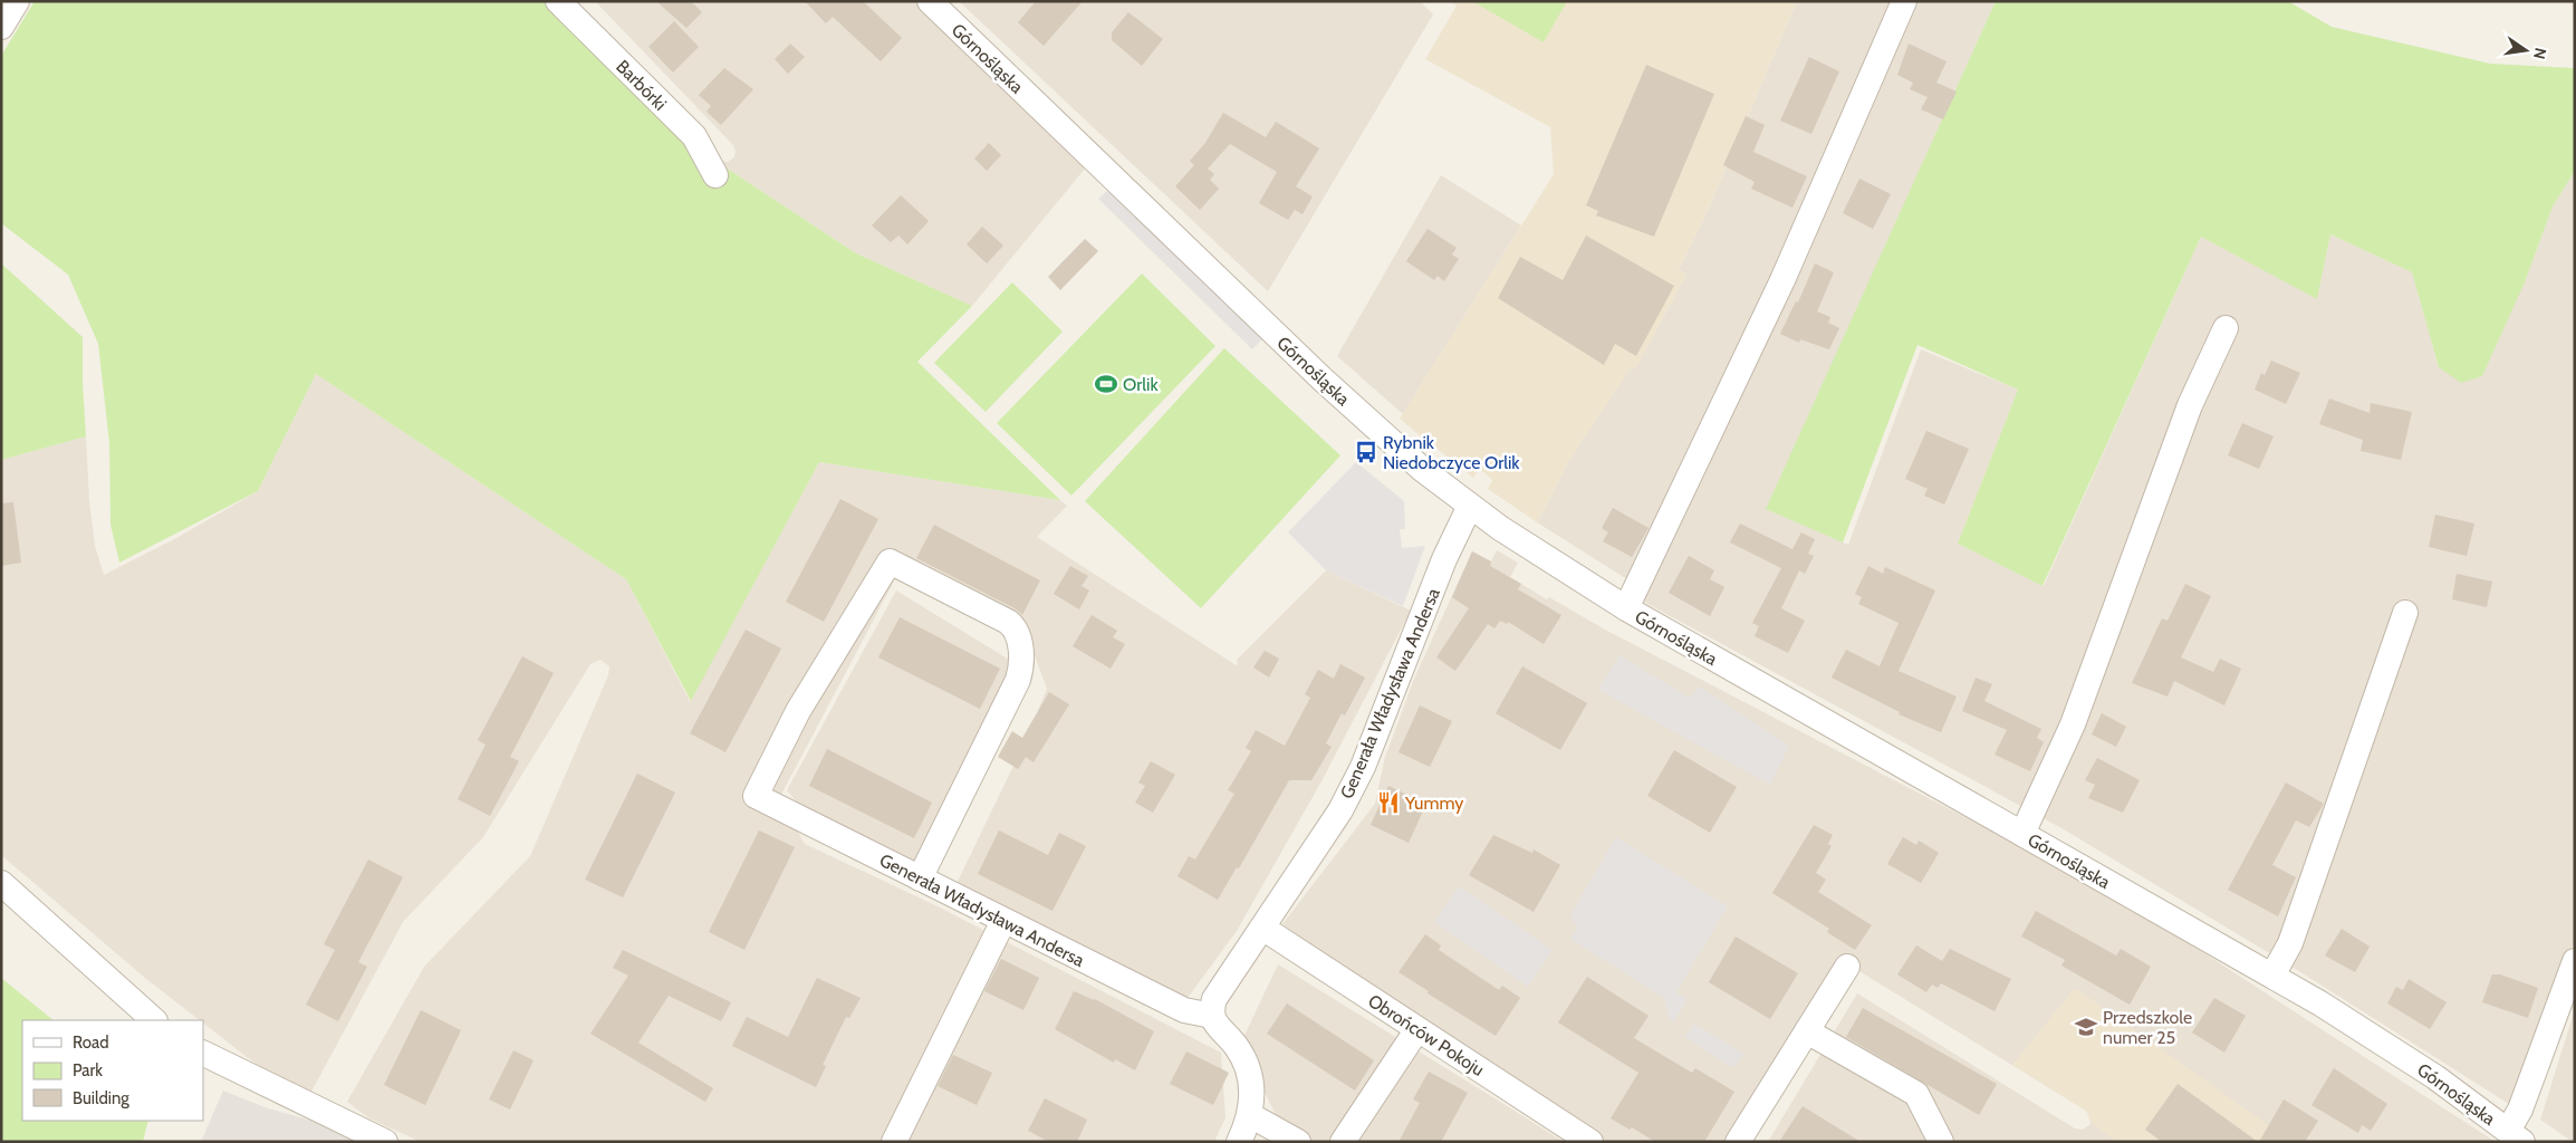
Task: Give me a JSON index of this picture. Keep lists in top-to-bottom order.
{
  "streets": {
    "street": [
      "Górnośląska",
      "Barbórki",
      "Generała Władysława Andersa",
      "Obrońców Pokoju"
    ]
  },
  "crossings": [
    ["Górnośląska", "Generała Władysława Andersa"],
    ["Generała Władysława Andersa", "Obrońców Pokoju"]
  ],
  "places": {
    "sports": ["Orlik"],
    "bus stop": ["Rybnik Niedobczyce Orlik"],
    "restaurant": ["Yummy"],
    "school or university": ["Przedszkole numer 25"]
  },
  "legend": ["Road", "Park", "Building"],
  "north": "right"
}
